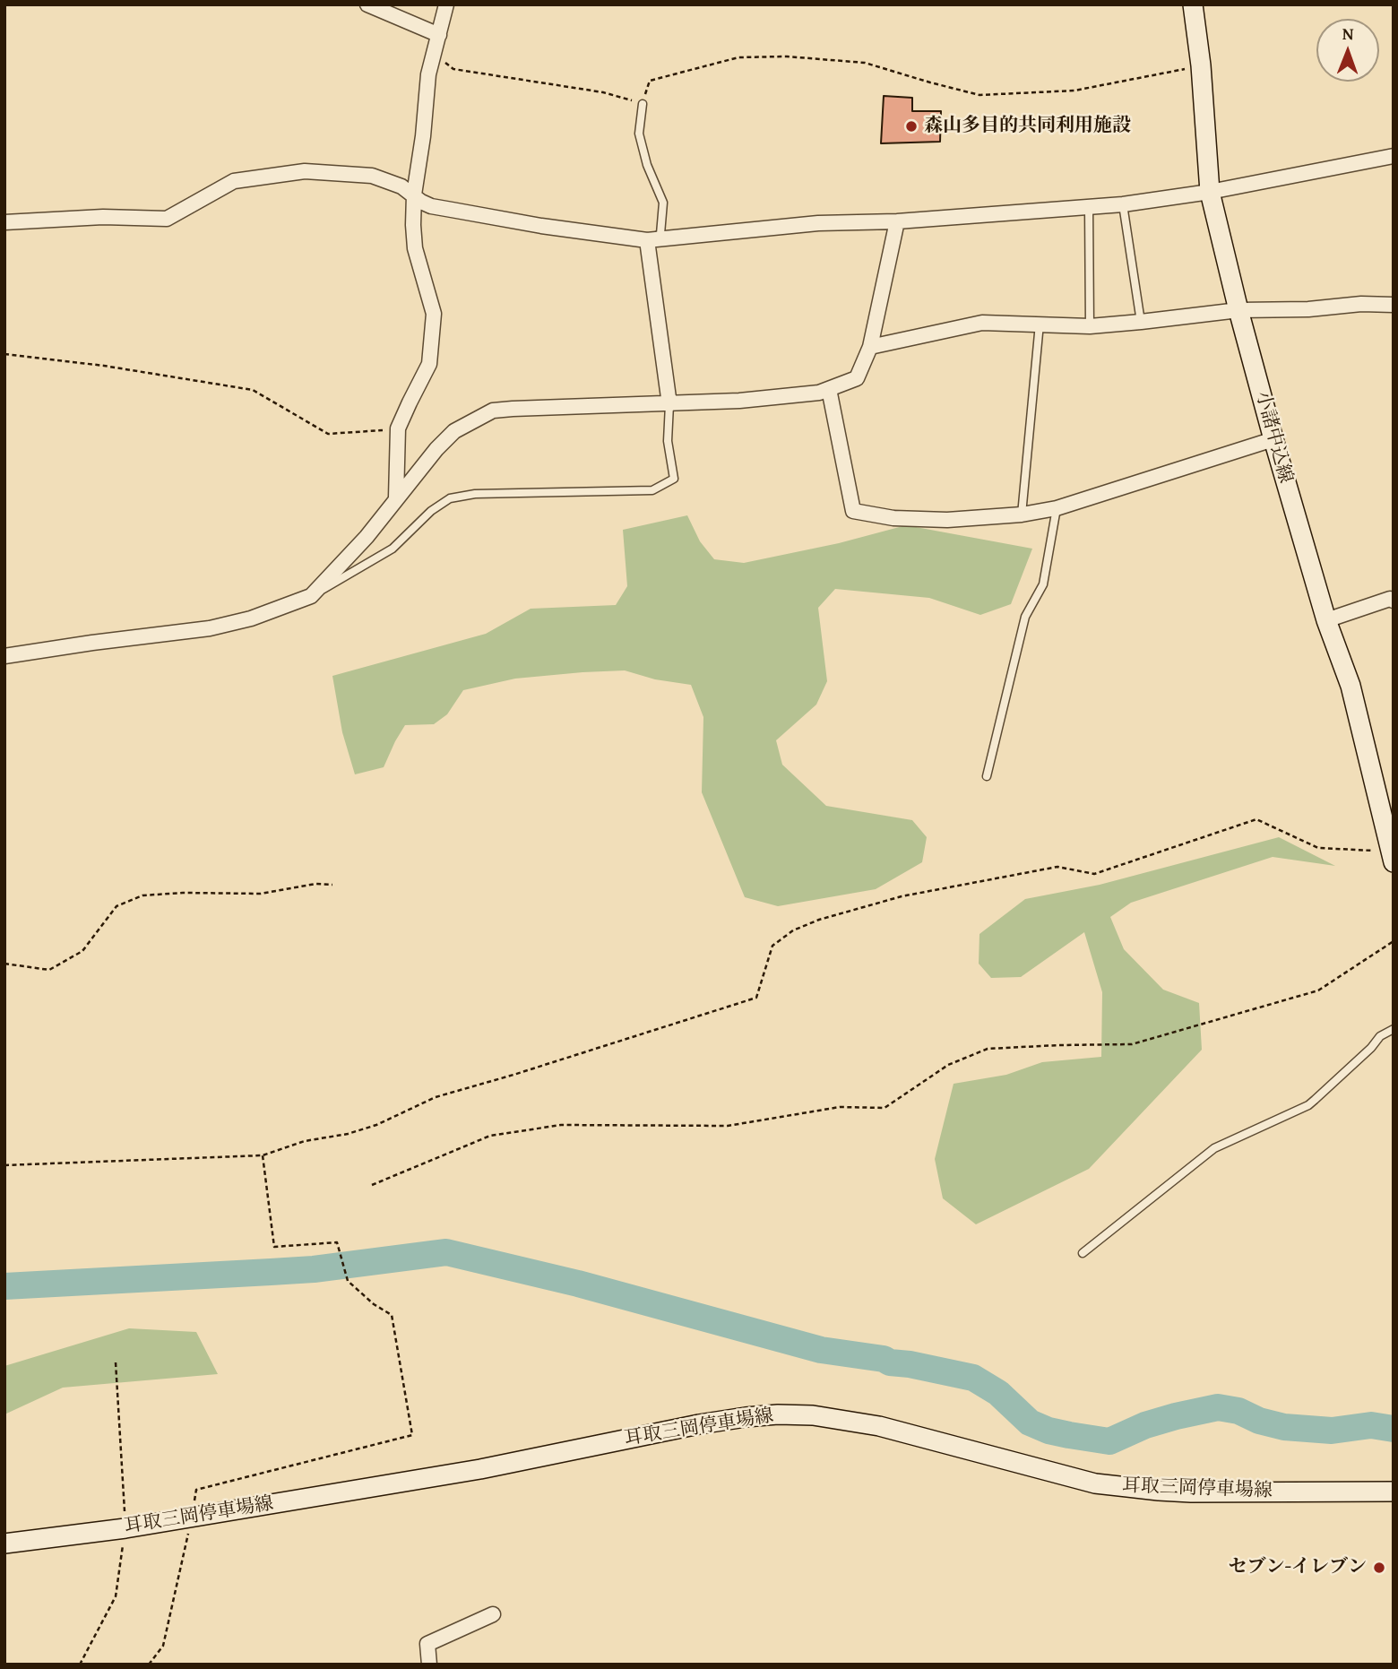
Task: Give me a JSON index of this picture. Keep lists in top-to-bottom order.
{
  "streets": {
    "main road": ["小諸中込線", "耳取三岡停車場線"]
  },
  "places": ["森山多目的共同利用施設", "セブン-イレブン"],
  "north": "top"
}
